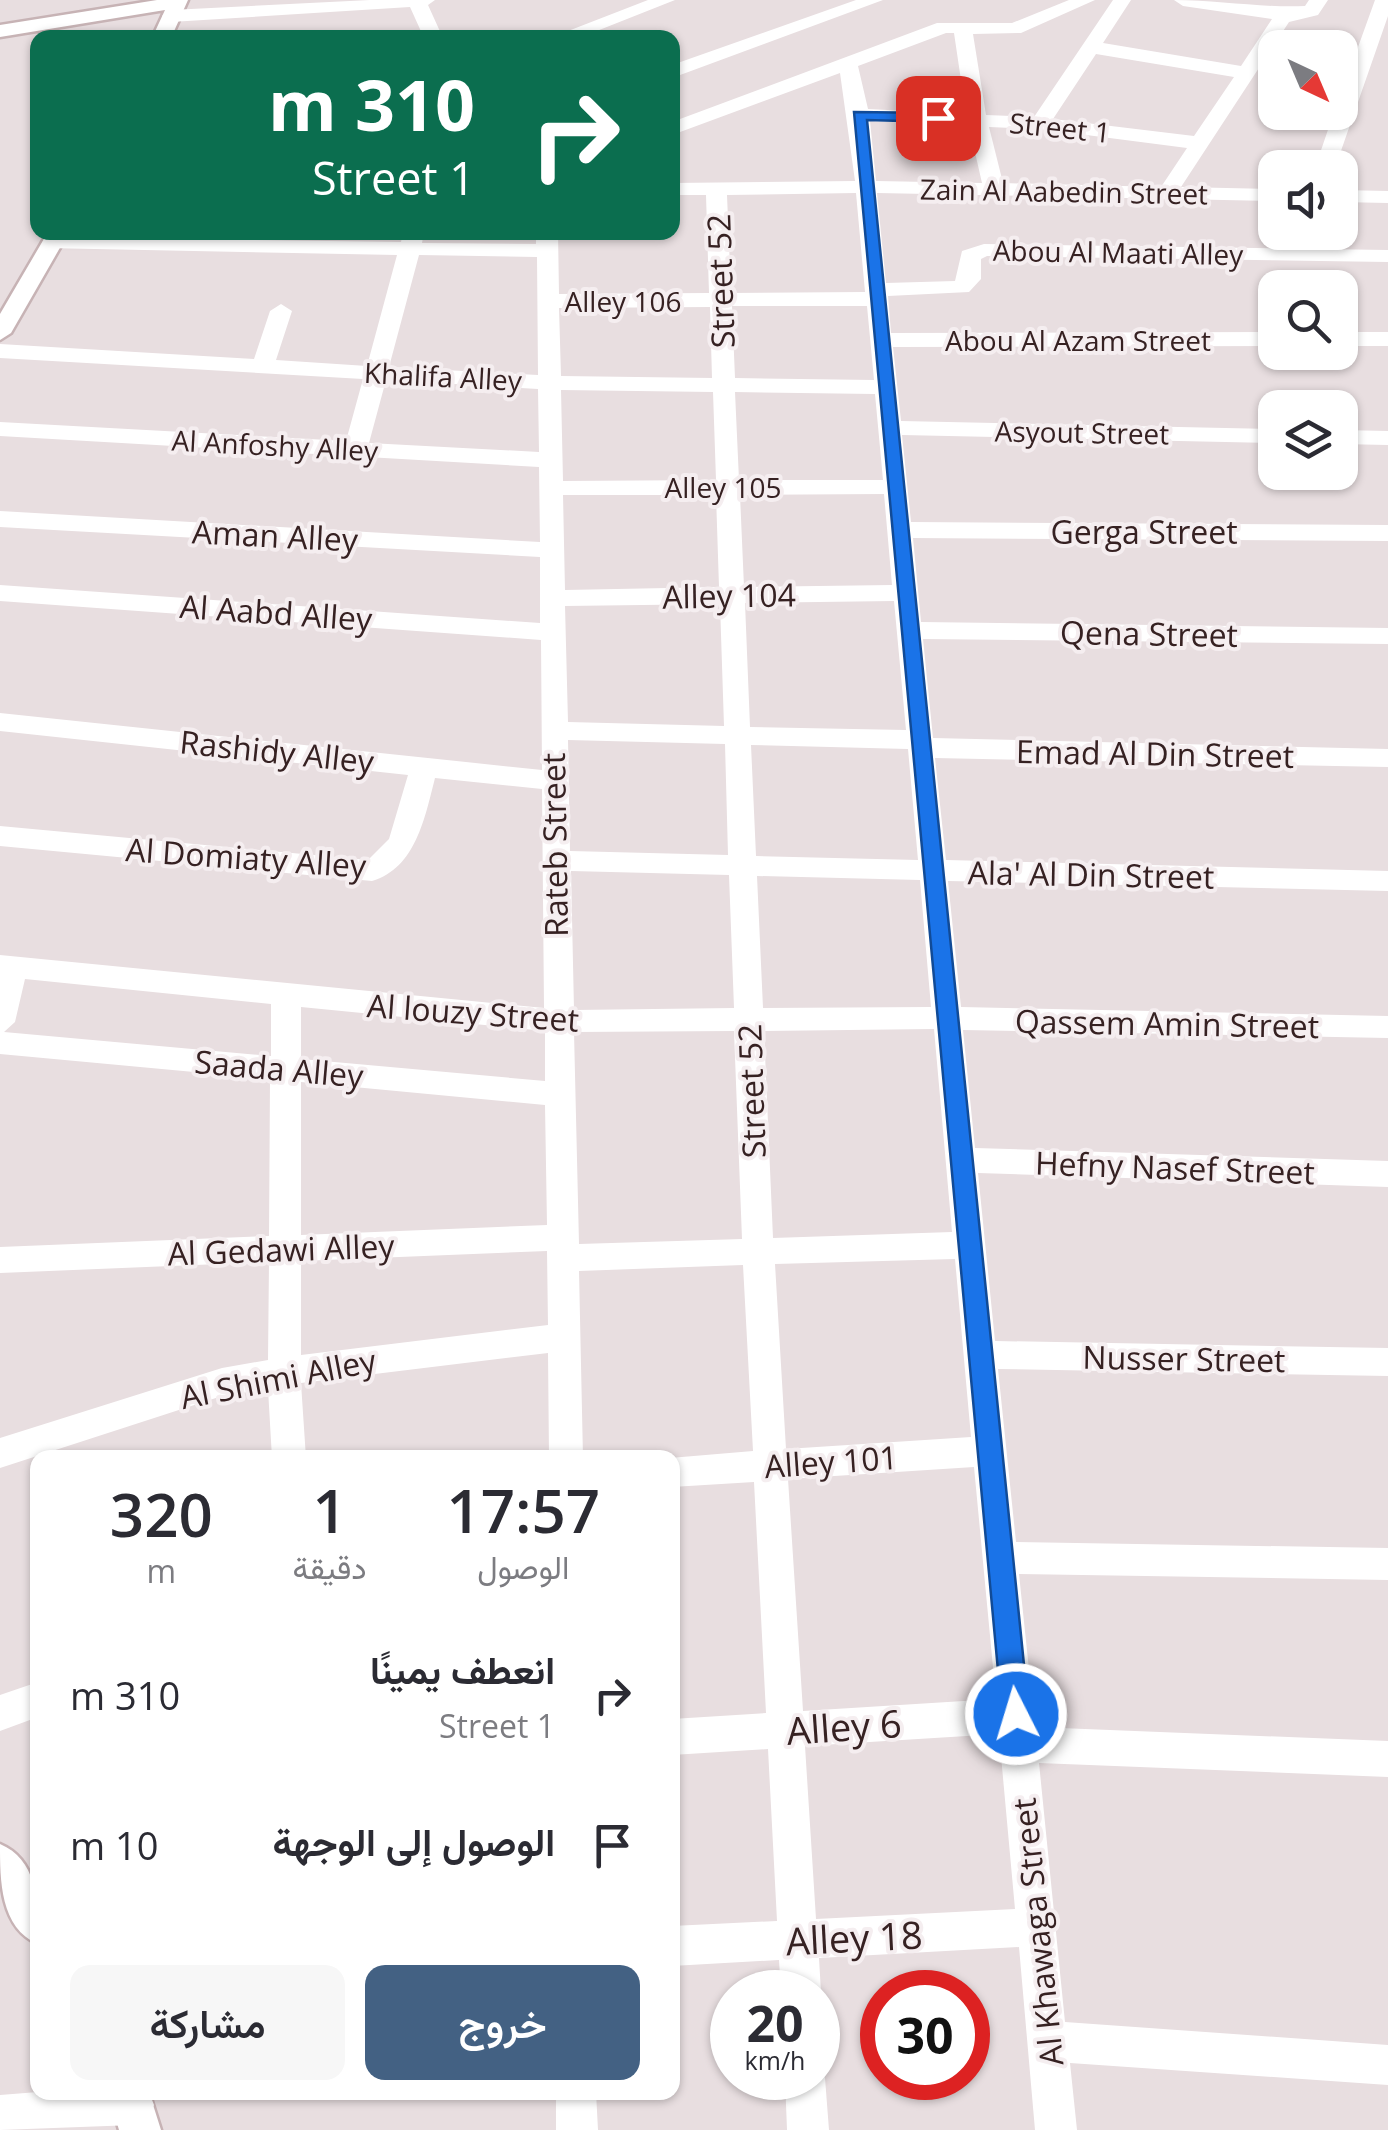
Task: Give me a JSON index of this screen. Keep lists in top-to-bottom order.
{
  "streets": {
    "street": [
      "Street 1",
      "Zain Al Aabedin Street",
      "Abou Al Maati Alley",
      "Street 52",
      "Alley 106",
      "Abou Al Azam Street",
      "Khalifa Alley",
      "Asyout Street",
      "Al Anfoshy Alley",
      "Alley 105",
      "Gerga Street",
      "Aman Alley",
      "Alley 104",
      "Al Aabd Alley",
      "Qena Street",
      "Rashidy Alley",
      "Emad Al Din Street",
      "Rateb Street",
      "Al Domiaty Alley",
      "Ala' Al Din Street",
      "Al louzy Street",
      "Qassem Amin Street",
      "Saada Alley",
      "Hefny Nasef Street",
      "Al Gedawi Alley",
      "Nusser Street",
      "Al Shimi Alley",
      "Alley 101",
      "Alley 6",
      "Al Khawaga Street",
      "Alley 18"
    ]
  },
  "crossings": [
    ["Street 1", "Al Khawaga Street"],
    ["Zain Al Aabedin Street", "Street 52"],
    ["Zain Al Aabedin Street", "Al Khawaga Street"],
    ["Abou Al Maati Alley", "Alley 106"],
    ["Abou Al Maati Alley", "Al Khawaga Street"],
    ["Street 52", "Alley 106"],
    ["Street 52", "Khalifa Alley"],
    ["Street 52", "Alley 105"],
    ["Street 52", "Alley 104"],
    ["Street 52", "Emad Al Din Street"],
    ["Street 52", "Ala' Al Din Street"],
    ["Street 52", "Al louzy Street"],
    ["Street 52", "Al Gedawi Alley"],
    ["Street 52", "Alley 101"],
    ["Street 52", "Alley 6"],
    ["Street 52", "Alley 18"],
    ["Alley 106", "Rateb Street"],
    ["Alley 106", "Al Khawaga Street"],
    ["Abou Al Azam Street", "Al Khawaga Street"],
    ["Khalifa Alley", "Rateb Street"],
    ["Khalifa Alley", "Al Khawaga Street"],
    ["Asyout Street", "Al Khawaga Street"],
    ["Al Anfoshy Alley", "Alley 105"],
    ["Al Anfoshy Alley", "Rateb Street"],
    ["Alley 105", "Rateb Street"],
    ["Alley 105", "Al Khawaga Street"],
    ["Gerga Street", "Al Khawaga Street"],
    ["Aman Alley", "Rateb Street"],
    ["Alley 104", "Rateb Street"],
    ["Alley 104", "Al Khawaga Street"],
    ["Al Aabd Alley", "Rateb Street"],
    ["Qena Street", "Al Khawaga Street"],
    ["Rashidy Alley", "Rateb Street"],
    ["Rashidy Alley", "Al Domiaty Alley"],
    ["Emad Al Din Street", "Rateb Street"],
    ["Emad Al Din Street", "Al Khawaga Street"],
    ["Rateb Street", "Ala' Al Din Street"],
    ["Rateb Street", "Al louzy Street"],
    ["Rateb Street", "Saada Alley"],
    ["Rateb Street", "Al Gedawi Alley"],
    ["Rateb Street", "Al Shimi Alley"],
    ["Ala' Al Din Street", "Al Khawaga Street"],
    ["Al louzy Street", "Qassem Amin Street"],
    ["Al louzy Street", "Al Khawaga Street"],
    ["Qassem Amin Street", "Al Khawaga Street"],
    ["Hefny Nasef Street", "Al Khawaga Street"],
    ["Al Gedawi Alley", "Al Khawaga Street"],
    ["Nusser Street", "Al Khawaga Street"],
    ["Alley 101", "Al Khawaga Street"],
    ["Alley 6", "Al Khawaga Street"],
    ["Al Khawaga Street", "Alley 18"]
  ],
  "north": "bottom right",
  "page": {
    "turn": ["310 m", "Street 1"],
    "eta": [
      "17:57",
      "الوصول",
      "1",
      "دقيقة",
      "320",
      "m"
    ],
    "list": [
      {
        "name": "انعطف يمينًا",
        "note": "Street 1",
        "value": "310 m"
      },
      {
        "name": "الوصول إلى الوجهة",
        "value": "10 m"
      }
    ],
    "buttons": ["خروج", "مشاركة"],
    "speed": "20 km/h",
    "limit": "30"
  }
}
